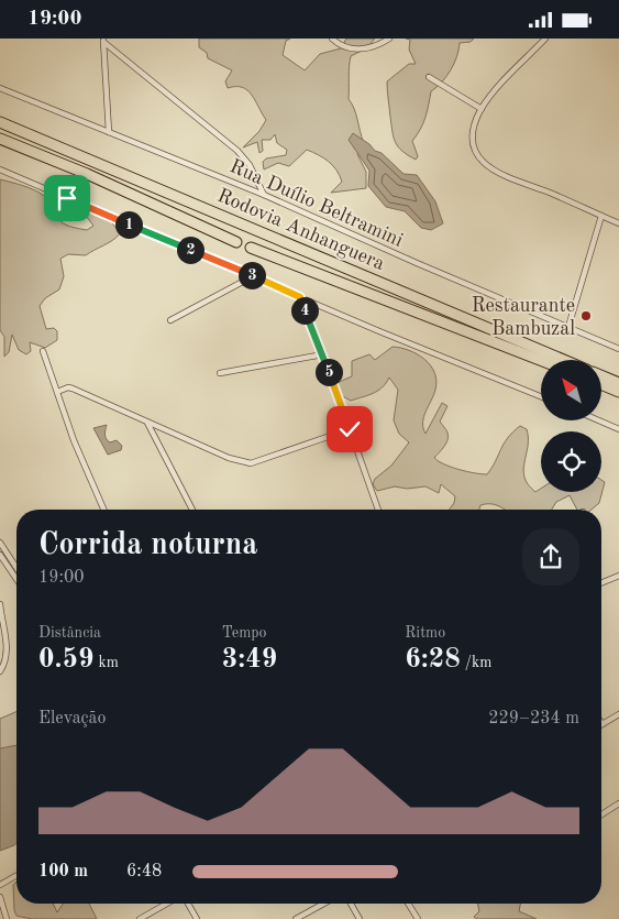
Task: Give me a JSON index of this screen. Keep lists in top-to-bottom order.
{
  "streets": {
    "highway": ["Rodovia Anhanguera"],
    "street": ["Rua Duílio Beltramini"]
  },
  "places": ["Restaurante Bambuzal"],
  "north": "top left",
  "page": {
    "status": "19:00",
    "pins": [
      "1",
      "2",
      "3",
      "4",
      "5"
    ],
    "heading": ["Corrida noturna", "19:00"],
    "stats": [
      ["Distância", "0.59 km"],
      ["Tempo", "3:49"],
      ["Ritmo", "6:28 /km"]
    ],
    "chart": ["Elevação", "229–234 m"],
    "list": [
      {
        "name": "100 m",
        "note": "6:48"
      }
    ]
  }
}
